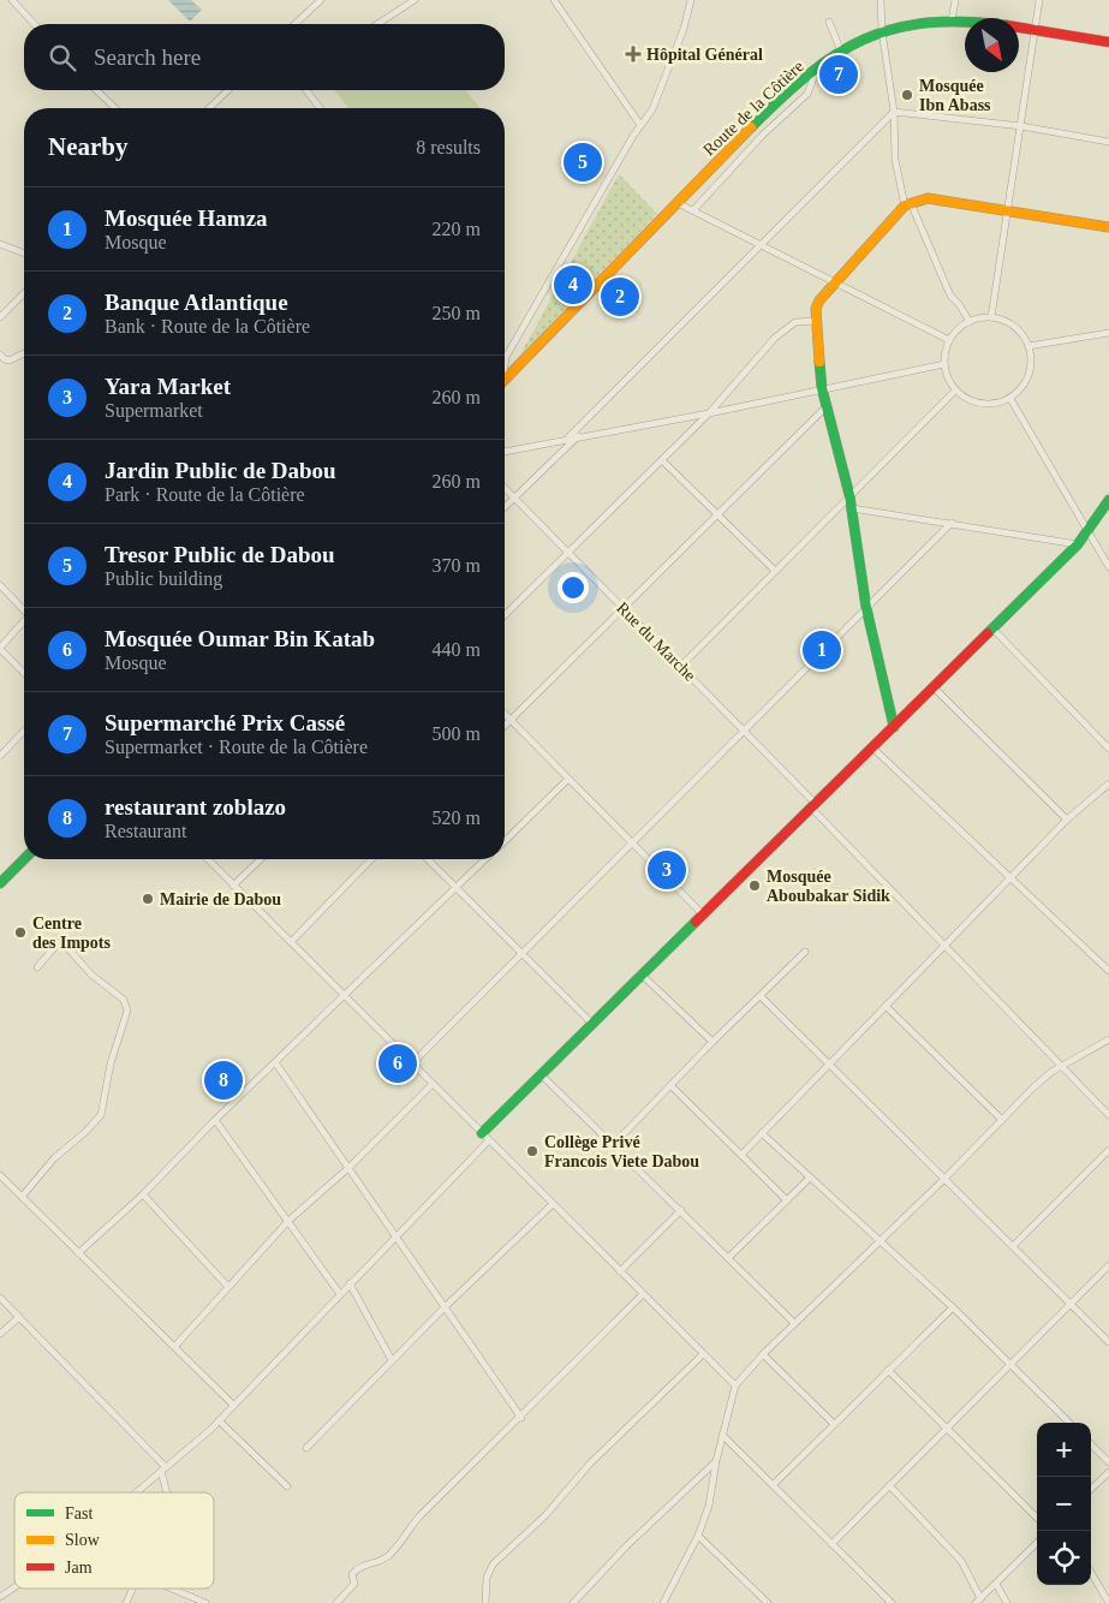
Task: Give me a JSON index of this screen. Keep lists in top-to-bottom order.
{
  "streets": {
    "street": ["Route de la Côtière", "Rue du Marche"]
  },
  "places": {
    "health": ["Hôpital Général"],
    "other": [
      "Mosquée Ibn Abass",
      "Mosquée Aboubakar Sidik",
      "Mairie de Dabou",
      "Centre des Impots",
      "Collège Privé Francois Viete Dabou"
    ]
  },
  "legend": ["Fast", "Slow", "Jam"],
  "north": "bottom right",
  "page": {
    "search": "Search here",
    "pins": [
      "7",
      "5",
      "4",
      "2",
      "1",
      "3",
      "6",
      "8"
    ],
    "heading": ["Nearby", "8 results"],
    "list": [
      {
        "mark": "1",
        "name": "Mosquée Hamza",
        "note": "Mosque",
        "value": "220 m"
      },
      {
        "mark": "2",
        "name": "Banque Atlantique",
        "note": "Bank · Route de la Côtière",
        "value": "250 m"
      },
      {
        "mark": "3",
        "name": "Yara Market",
        "note": "Supermarket",
        "value": "260 m"
      },
      {
        "mark": "4",
        "name": "Jardin Public de Dabou",
        "note": "Park · Route de la Côtière",
        "value": "260 m"
      },
      {
        "mark": "5",
        "name": "Tresor Public de Dabou",
        "note": "Public building",
        "value": "370 m"
      },
      {
        "mark": "6",
        "name": "Mosquée Oumar Bin Katab",
        "note": "Mosque",
        "value": "440 m"
      },
      {
        "mark": "7",
        "name": "Supermarché Prix Cassé",
        "note": "Supermarket · Route de la Côtière",
        "value": "500 m"
      },
      {
        "mark": "8",
        "name": "restaurant zoblazo",
        "note": "Restaurant",
        "value": "520 m"
      }
    ],
    "map_buttons": ["+", "−"]
  }
}
